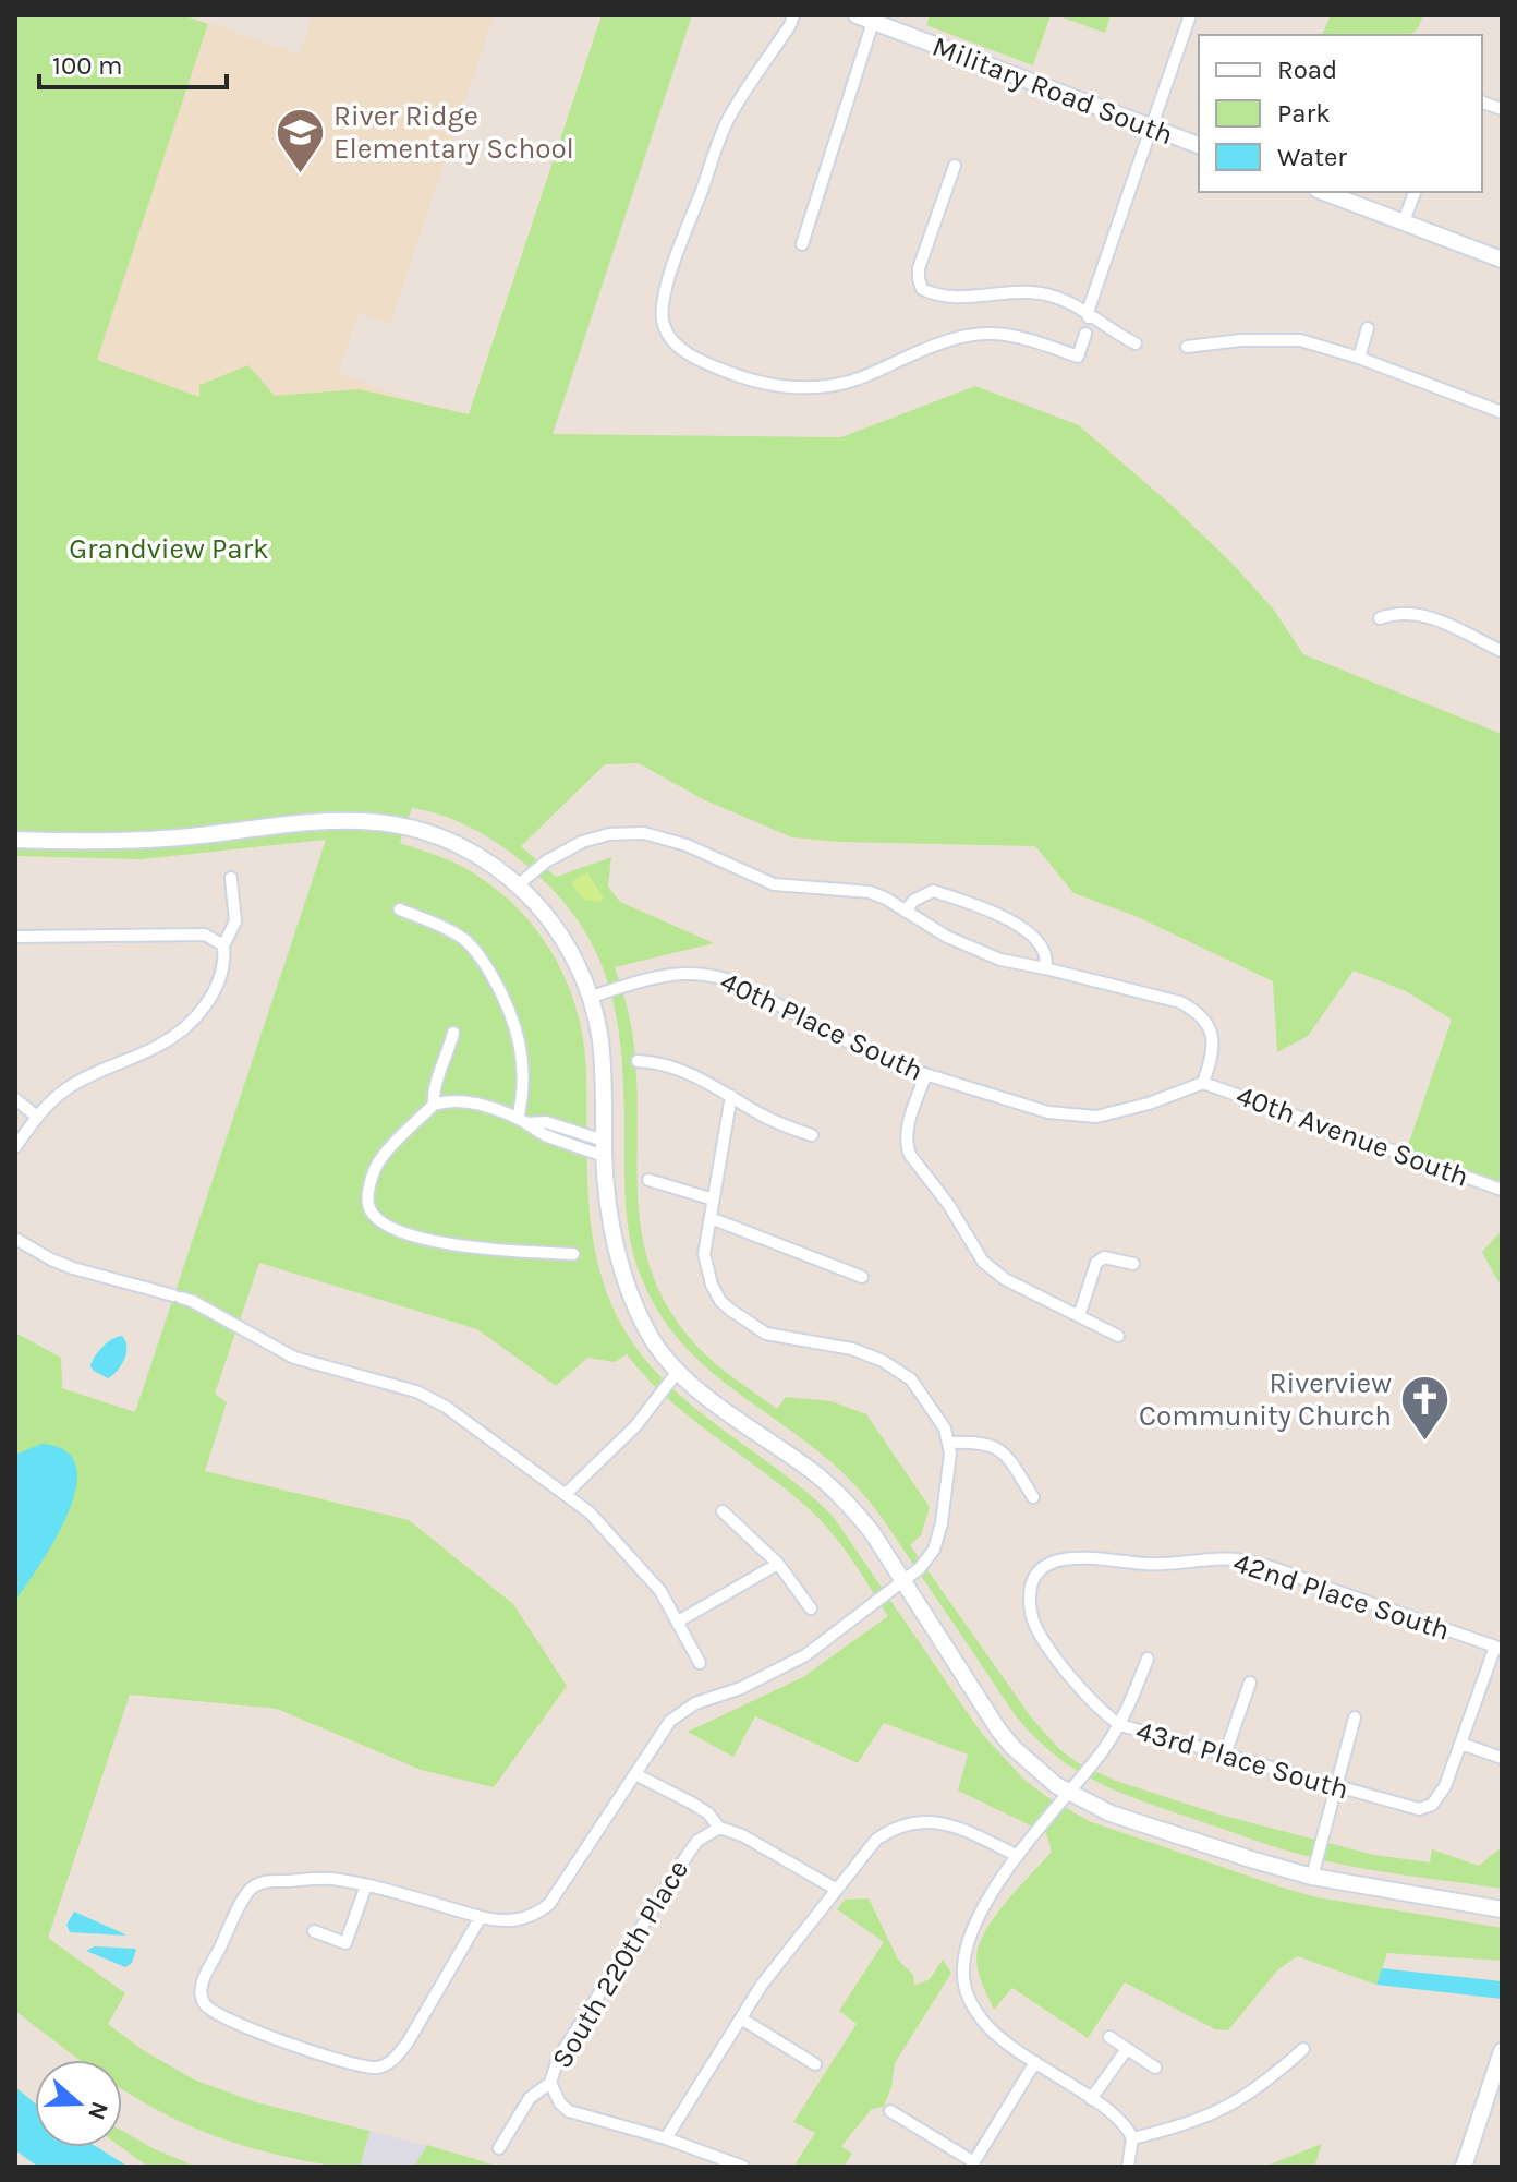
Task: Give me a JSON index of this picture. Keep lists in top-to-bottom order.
{
  "streets": {
    "street": [
      "Military Road South",
      "40th Place South",
      "40th Avenue South",
      "42nd Place South",
      "43rd Place South",
      "South 220th Place"
    ]
  },
  "crossings": [
    ["40th Place South", "40th Avenue South"],
    ["42nd Place South", "43rd Place South"]
  ],
  "parks": ["Grandview Park"],
  "places": {
    "school or university": ["River Ridge Elementary School"],
    "church": ["Riverview Community Church"]
  },
  "legend": ["Road", "Park", "Water"],
  "scale_bar": "100 m",
  "north": "right"
}
